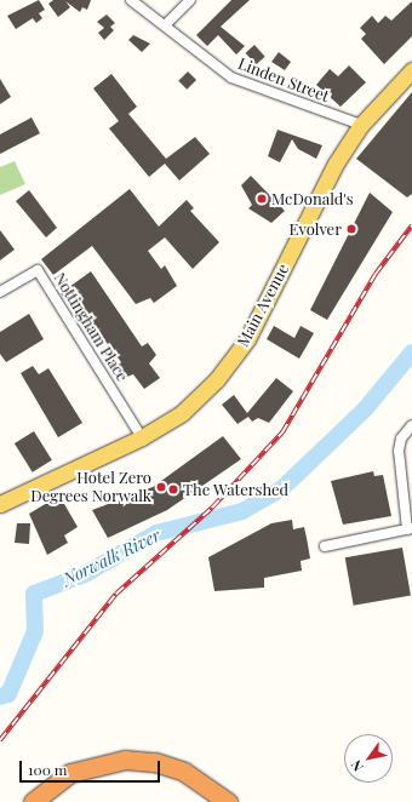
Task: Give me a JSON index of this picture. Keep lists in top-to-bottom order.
{
  "streets": {
    "main road": ["Main Avenue"],
    "street": ["Linden Street", "Nottingham Place"]
  },
  "crossings": [
    ["Linden Street", "Main Avenue"],
    ["Main Avenue", "Nottingham Place"]
  ],
  "water": ["Norwalk River"],
  "places": [
    "McDonald's",
    "Evolver",
    "Hotel Zero Degrees Norwalk",
    "The Watershed"
  ],
  "scale_bar": "100 m",
  "north": "bottom left"
}
